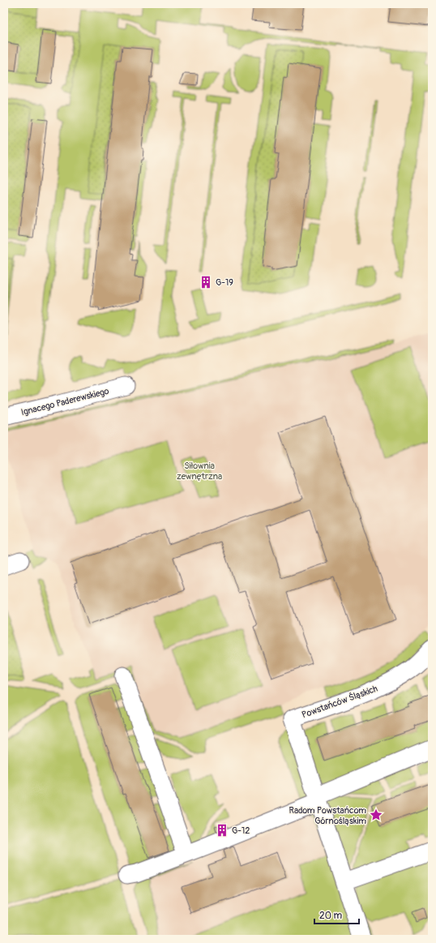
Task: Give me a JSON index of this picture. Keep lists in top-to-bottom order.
{
  "streets": {
    "street": ["Ignacego Paderewskiego", "Powstańców Śląskich"]
  },
  "parks": ["Siłownia zewnętrzna"],
  "places": {
    "building": ["G-19", "G-12"],
    "place": ["Radom Powstańcom Górnośląskim"]
  },
  "scale_bar": "20 m"
}
